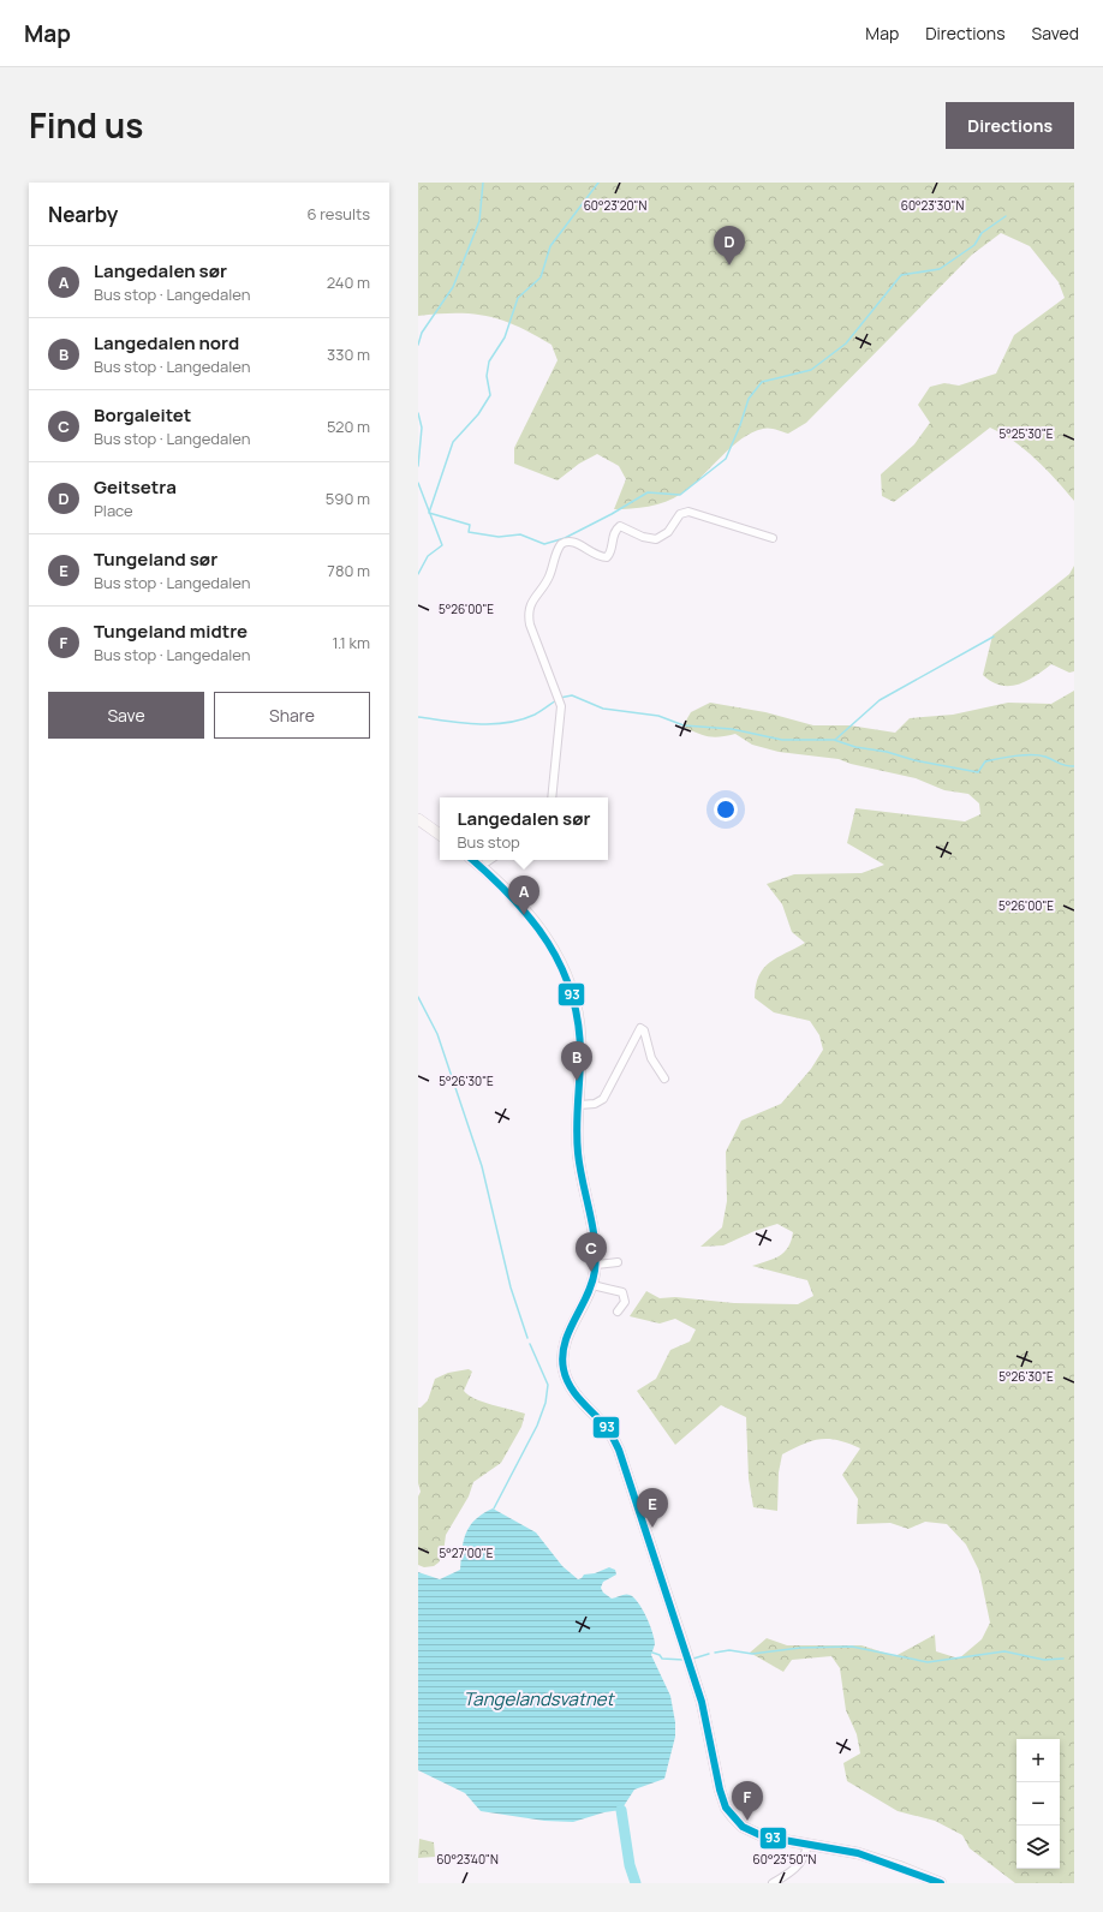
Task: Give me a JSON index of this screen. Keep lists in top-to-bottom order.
{
  "water": ["Tangelandsvatnet"],
  "lines": ["transit line 93"],
  "page": {
    "header": "Map",
    "nav": ["Map", "Directions", "Saved"],
    "title": "Find us",
    "buttons": [
      "Directions",
      ["Save", "Share"]
    ],
    "heading": ["Nearby", "6 results"],
    "pins": [
      "D",
      "A",
      "B",
      "C",
      "E",
      "F"
    ],
    "list": [
      {
        "mark": "A",
        "name": "Langedalen sør",
        "note": "Bus stop · Langedalen",
        "value": "240 m"
      },
      {
        "mark": "B",
        "name": "Langedalen nord",
        "note": "Bus stop · Langedalen",
        "value": "330 m"
      },
      {
        "mark": "C",
        "name": "Borgaleitet",
        "note": "Bus stop · Langedalen",
        "value": "520 m"
      },
      {
        "mark": "D",
        "name": "Geitsetra",
        "note": "Place",
        "value": "590 m"
      },
      {
        "mark": "E",
        "name": "Tungeland sør",
        "note": "Bus stop · Langedalen",
        "value": "780 m"
      },
      {
        "mark": "F",
        "name": "Tungeland midtre",
        "note": "Bus stop · Langedalen",
        "value": "1.1 km"
      }
    ],
    "popup": ["Langedalen sør", "Bus stop"],
    "map_buttons": ["+", "−"]
  },
  "coordinates": [
    "60°23'20\"N",
    "60°23'30\"N",
    "5°25'30\"E",
    "5°26'00\"E",
    "5°26'30\"E",
    "5°27'00\"E",
    "60°23'40\"N",
    "60°23'50\"N"
  ]
}
